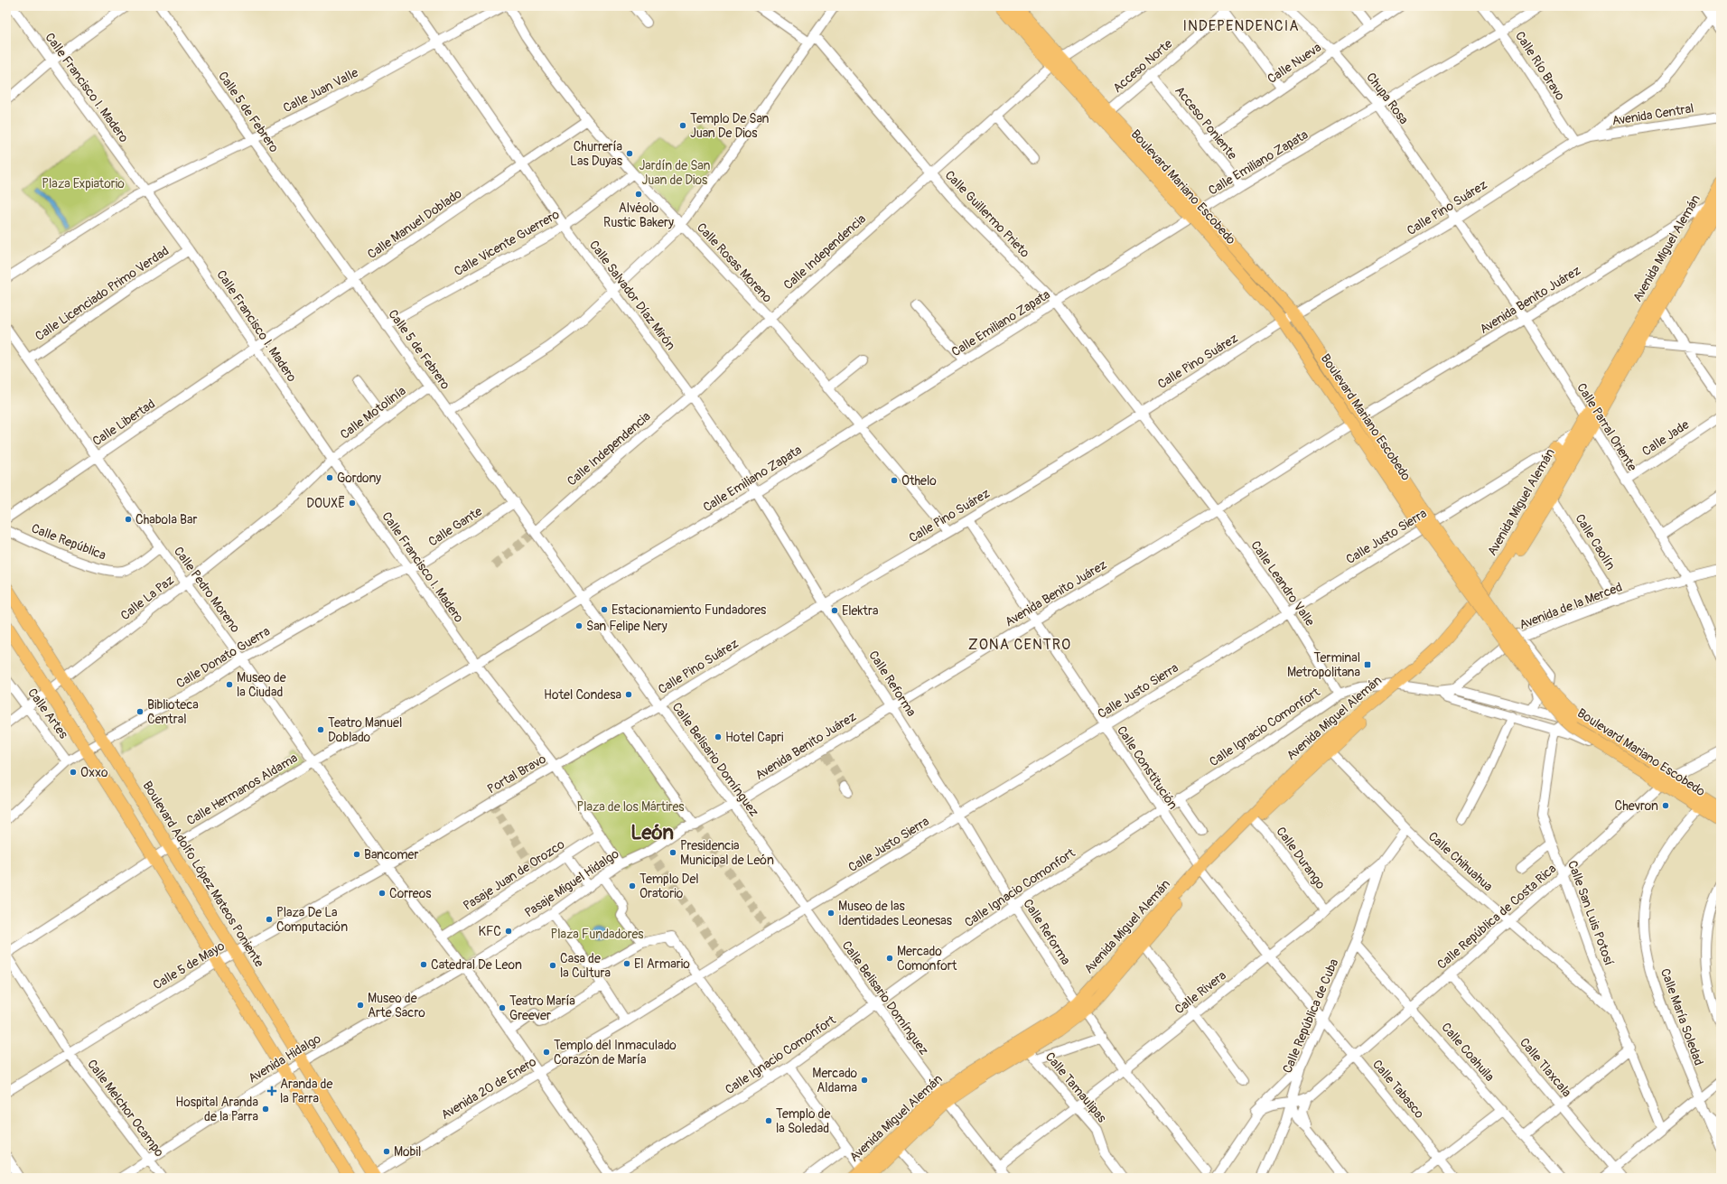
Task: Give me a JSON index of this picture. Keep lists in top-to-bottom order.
{
  "streets": {
    "main road": ["Boulevard Mariano Escobedo", "Avenida Miguel Alemán", "Boulevard Adolfo López Mateos Poniente"],
    "street": [
      "Calle Nueva",
      "Acceso Norte",
      "Calle Río Bravo",
      "Calle Francisco I. Madero",
      "Calle Juan Valle",
      "Chupa Rosa",
      "Calle 5 de Febrero",
      "Avenida Central",
      "Acceso Poniente",
      "Calle Emiliano Zapata",
      "Calle Pino Suárez",
      "Calle Guillermo Prieto",
      "Calle Manuel Doblado",
      "Calle Vicente Guerrero",
      "Calle Independencia",
      "Calle Rosas Moreno",
      "Calle Licenciado Primo Verdad",
      "Calle Salvador Díaz Mirón",
      "Avenida Benito Juárez",
      "Calle Motolinía",
      "Calle Libertad",
      "Calle Parral Oriente",
      "Calle Jade",
      "Calle Gante",
      "Calle Justo Sierra",
      "Calle República",
      "Calle Caolín",
      "Calle Leandro Valle",
      "Calle Pedro Moreno",
      "Calle La Paz",
      "Avenida de la Merced",
      "Calle Donato Guerra",
      "Calle Reforma",
      "Calle Artes",
      "Calle Ignacio Comonfort",
      "Calle Belisario Domínguez",
      "Calle Constitución",
      "Portal Bravo",
      "Calle Hermanos Aldama",
      "Calle Durango",
      "Calle Chihuahua",
      "Pasaje Juan de Orozco",
      "Pasaje Miguel Hidalgo",
      "Calle San Luis Potosí",
      "Calle República de Costa Rica",
      "Calle 5 de Mayo",
      "Calle Rivera",
      "Calle República de Cuba",
      "Calle María Soledad",
      "Calle Coahuila",
      "Avenida Hidalgo",
      "Calle Tlaxcala",
      "Calle Tamaulipas",
      "Avenida 20 de Enero",
      "Calle Tabasco",
      "Calle Melchor Ocampo"
    ]
  },
  "crossings": [
    ["Calle Nueva", "Chupa Rosa"],
    ["Calle Nueva", "Acceso Poniente"],
    ["Acceso Norte", "Acceso Poniente"],
    ["Acceso Norte", "Boulevard Mariano Escobedo"],
    ["Calle Río Bravo", "Calle Emiliano Zapata"],
    ["Calle Río Bravo", "Calle Pino Suárez"],
    ["Calle Francisco I. Madero", "Calle Juan Valle"],
    ["Calle Francisco I. Madero", "Calle Emiliano Zapata"],
    ["Calle Francisco I. Madero", "Calle Manuel Doblado"],
    ["Calle Francisco I. Madero", "Calle Licenciado Primo Verdad"],
    ["Calle Francisco I. Madero", "Calle Motolinía"],
    ["Calle Francisco I. Madero", "Calle Libertad"],
    ["Calle Francisco I. Madero", "Calle Gante"],
    ["Calle Francisco I. Madero", "Calle La Paz"],
    ["Calle Francisco I. Madero", "Calle Donato Guerra"],
    ["Calle Francisco I. Madero", "Portal Bravo"],
    ["Calle Francisco I. Madero", "Calle Hermanos Aldama"],
    ["Calle Francisco I. Madero", "Pasaje Juan de Orozco"],
    ["Calle Francisco I. Madero", "Pasaje Miguel Hidalgo"],
    ["Calle Juan Valle", "Calle 5 de Febrero"],
    ["Calle Juan Valle", "Calle Salvador Díaz Mirón"],
    ["Chupa Rosa", "Calle Emiliano Zapata"],
    ["Chupa Rosa", "Calle Pino Suárez"],
    ["Chupa Rosa", "Calle Parral Oriente"],
    ["Calle 5 de Febrero", "Calle Emiliano Zapata"],
    ["Calle 5 de Febrero", "Calle Pino Suárez"],
    ["Calle 5 de Febrero", "Calle Manuel Doblado"],
    ["Calle 5 de Febrero", "Calle Vicente Guerrero"],
    ["Calle 5 de Febrero", "Calle Independencia"],
    ["Calle 5 de Febrero", "Calle Motolinía"],
    ["Calle 5 de Febrero", "Calle Gante"],
    ["Calle 5 de Febrero", "Calle Belisario Domínguez"],
    ["Calle 5 de Febrero", "Portal Bravo"],
    ["Avenida Central", "Calle Pino Suárez"],
    ["Acceso Poniente", "Calle Emiliano Zapata"],
    ["Calle Emiliano Zapata", "Boulevard Mariano Escobedo"],
    ["Calle Emiliano Zapata", "Calle Guillermo Prieto"],
    ["Calle Emiliano Zapata", "Calle Rosas Moreno"],
    ["Calle Emiliano Zapata", "Calle Salvador Díaz Mirón"],
    ["Calle Emiliano Zapata", "Calle Hermanos Aldama"],
    ["Boulevard Mariano Escobedo", "Calle Pino Suárez"],
    ["Boulevard Mariano Escobedo", "Calle Independencia"],
    ["Boulevard Mariano Escobedo", "Avenida Benito Juárez"],
    ["Boulevard Mariano Escobedo", "Calle República de Costa Rica"],
    ["Boulevard Mariano Escobedo", "Calle María Soledad"],
    ["Calle Pino Suárez", "Calle Guillermo Prieto"],
    ["Calle Pino Suárez", "Calle Rosas Moreno"],
    ["Calle Pino Suárez", "Calle Salvador Díaz Mirón"],
    ["Calle Pino Suárez", "Calle Parral Oriente"],
    ["Calle Pino Suárez", "Calle Leandro Valle"],
    ["Calle Pino Suárez", "Calle Reforma"],
    ["Calle Pino Suárez", "Calle Belisario Domínguez"],
    ["Calle Pino Suárez", "Calle Constitución"],
    ["Calle Pino Suárez", "Portal Bravo"],
    ["Calle Guillermo Prieto", "Calle Independencia"],
    ["Calle Guillermo Prieto", "Calle Leandro Valle"],
    ["Calle Manuel Doblado", "Calle Rosas Moreno"],
    ["Calle Manuel Doblado", "Calle Salvador Díaz Mirón"],
    ["Calle Manuel Doblado", "Calle Libertad"],
    ["Calle Vicente Guerrero", "Calle Rosas Moreno"],
    ["Calle Vicente Guerrero", "Calle Salvador Díaz Mirón"],
    ["Avenida Miguel Alemán", "Avenida Benito Juárez"],
    ["Avenida Miguel Alemán", "Calle Parral Oriente"],
    ["Avenida Miguel Alemán", "Calle Justo Sierra"],
    ["Avenida Miguel Alemán", "Calle Caolín"],
    ["Avenida Miguel Alemán", "Calle Reforma"],
    ["Avenida Miguel Alemán", "Calle Belisario Domínguez"],
    ["Avenida Miguel Alemán", "Calle Constitución"],
    ["Avenida Miguel Alemán", "Calle Durango"],
    ["Avenida Miguel Alemán", "Calle Chihuahua"],
    ["Avenida Miguel Alemán", "Calle Tamaulipas"],
    ["Calle Independencia", "Calle Rosas Moreno"],
    ["Calle Independencia", "Calle Salvador Díaz Mirón"],
    ["Calle Licenciado Primo Verdad", "Calle Pedro Moreno"],
    ["Calle Salvador Díaz Mirón", "Calle Reforma"],
    ["Avenida Benito Juárez", "Calle Parral Oriente"],
    ["Avenida Benito Juárez", "Calle Leandro Valle"],
    ["Avenida Benito Juárez", "Calle Reforma"],
    ["Avenida Benito Juárez", "Calle Belisario Domínguez"],
    ["Avenida Benito Juárez", "Calle Constitución"],
    ["Avenida Benito Juárez", "Pasaje Miguel Hidalgo"],
    ["Calle Motolinía", "Calle La Paz"],
    ["Calle Libertad", "Calle Pedro Moreno"],
    ["Calle Parral Oriente", "Calle Jade"],
    ["Calle Parral Oriente", "Avenida de la Merced"],
    ["Calle Gante", "Calle Donato Guerra"],
    ["Calle Justo Sierra", "Calle Leandro Valle"],
    ["Calle Justo Sierra", "Calle Reforma"],
    ["Calle Justo Sierra", "Calle Belisario Domínguez"],
    ["Calle Justo Sierra", "Calle Constitución"],
    ["Calle Justo Sierra", "Avenida 20 de Enero"],
    ["Calle República", "Calle Pedro Moreno"],
    ["Calle Caolín", "Avenida de la Merced"],
    ["Calle Leandro Valle", "Calle Ignacio Comonfort"],
    ["Calle Pedro Moreno", "Calle La Paz"],
    ["Calle Pedro Moreno", "Calle Donato Guerra"],
    ["Calle Pedro Moreno", "Calle Ignacio Comonfort"],
    ["Calle Pedro Moreno", "Portal Bravo"],
    ["Calle Pedro Moreno", "Calle Hermanos Aldama"],
    ["Calle Pedro Moreno", "Pasaje Juan de Orozco"],
    ["Calle Pedro Moreno", "Pasaje Miguel Hidalgo"],
    ["Calle Pedro Moreno", "Calle 5 de Mayo"],
    ["Calle Pedro Moreno", "Avenida Hidalgo"],
    ["Calle Pedro Moreno", "Avenida 20 de Enero"],
    ["Calle La Paz", "Calle Artes"],
    ["Calle La Paz", "Boulevard Adolfo López Mateos Poniente"],
    ["Calle Donato Guerra", "Calle Artes"],
    ["Calle Donato Guerra", "Boulevard Adolfo López Mateos Poniente"],
    ["Calle Reforma", "Calle Ignacio Comonfort"],
    ["Calle Reforma", "Calle Rivera"],
    ["Calle Ignacio Comonfort", "Calle Belisario Domínguez"],
    ["Calle Ignacio Comonfort", "Calle Constitución"],
    ["Calle Belisario Domínguez", "Portal Bravo"],
    ["Calle Belisario Domínguez", "Pasaje Miguel Hidalgo"],
    ["Calle Belisario Domínguez", "Calle Rivera"],
    ["Calle Constitución", "Calle Rivera"],
    ["Calle Constitución", "Calle República de Cuba"],
    ["Calle Constitución", "Calle Tabasco"],
    ["Portal Bravo", "Calle 5 de Mayo"],
    ["Calle Hermanos Aldama", "Boulevard Adolfo López Mateos Poniente"],
    ["Calle Hermanos Aldama", "Calle Melchor Ocampo"],
    ["Calle Durango", "Calle Rivera"],
    ["Calle Chihuahua", "Calle San Luis Potosí"],
    ["Calle Chihuahua", "Calle República de Costa Rica"],
    ["Calle Chihuahua", "Calle Rivera"],
    ["Boulevard Adolfo López Mateos Poniente", "Calle 5 de Mayo"],
    ["Boulevard Adolfo López Mateos Poniente", "Avenida Hidalgo"],
    ["Boulevard Adolfo López Mateos Poniente", "Avenida 20 de Enero"],
    ["Pasaje Miguel Hidalgo", "Avenida Hidalgo"],
    ["Calle San Luis Potosí", "Calle República de Costa Rica"],
    ["Calle República de Costa Rica", "Calle República de Cuba"],
    ["Calle República de Costa Rica", "Calle Coahuila"],
    ["Calle República de Costa Rica", "Calle Tlaxcala"],
    ["Calle República de Costa Rica", "Calle Tabasco"],
    ["Calle 5 de Mayo", "Calle Melchor Ocampo"],
    ["Calle Rivera", "Calle República de Cuba"],
    ["Calle Rivera", "Calle Tamaulipas"],
    ["Calle República de Cuba", "Calle Coahuila"],
    ["Calle República de Cuba", "Calle Tabasco"],
    ["Avenida Hidalgo", "Calle Melchor Ocampo"]
  ],
  "districts": ["INDEPENDENCIA", "ZONA CENTRO", "León"],
  "parks": [
    "Jardín de San Juan de Dios",
    "Plaza Expiatorio",
    "Plaza de los Mártires",
    "Plaza Fundadores"
  ],
  "places": {
    "other": [
      "Templo De San Juan De Dios",
      "Churrería Las Duyas",
      "Alvéolo Rustic Bakery",
      "Gordony",
      "Othelo",
      "DOUXĒ",
      "Chabola Bar",
      "Estacionamiento Fundadores",
      "Elektra",
      "San Felipe Nery",
      "Museo de la Ciudad",
      "Hotel Condesa",
      "Biblioteca Central",
      "Teatro Manuel Doblado",
      "Hotel Capri",
      "Oxxo",
      "Chevron",
      "Presidencia Municipal de León",
      "Bancomer",
      "Templo Del Oratorio",
      "Correos",
      "Museo de las Identidades Leonesas",
      "Plaza De La Computación",
      "KFC",
      "Mercado Comonfort",
      "El Armario",
      "Catedral De Leon",
      "Casa de la Cultura",
      "Museo de Arte Sacro",
      "Teatro María Greever",
      "Templo del Inmaculado Corazón de María",
      "Mercado Aldama",
      "Hospital Aranda de la Parra",
      "Templo de la Soledad",
      "Mobil"
    ],
    "transit": ["Terminal Metropolitana"],
    "health": ["Aranda de la Parra"]
  }
}
